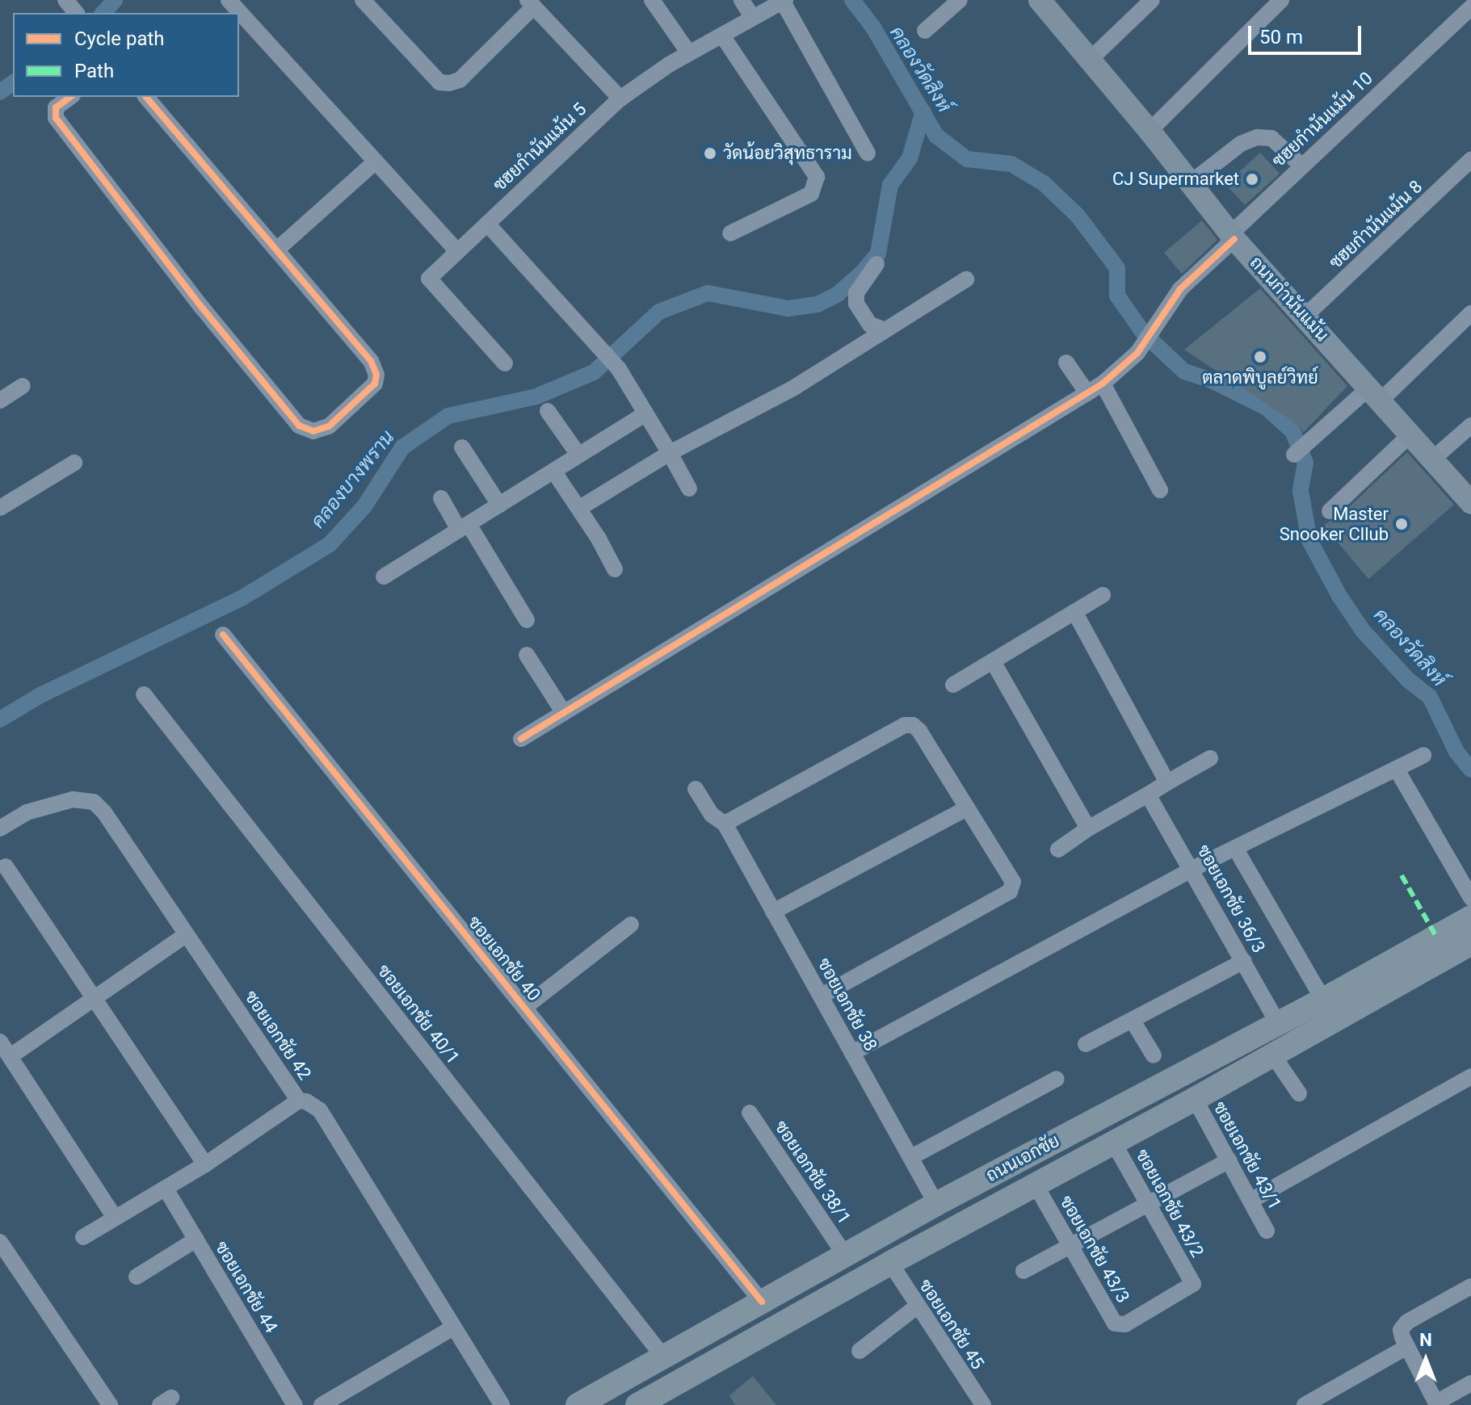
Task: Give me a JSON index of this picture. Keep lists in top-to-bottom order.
{
  "streets": {
    "main road": ["ถนนเอกชัย"],
    "street": [
      "ซฮยกำนันแม้น 10",
      "ซฮยกำนันแม้น 5",
      "ซฮยกำนันแม้น 8",
      "ถนนกำนันแม้น",
      "ซอยเอกชัย 36/3",
      "ซอยเอกชัย 40",
      "ซอยเอกชัย 38",
      "ซอยเอกชัย 40/1",
      "ซอยเอกชัย 42",
      "ซอยเอกชัย 43/1",
      "ซอยเอกชัย 38/1",
      "ซอยเอกชัย 43/2",
      "ซอยเอกชัย 43/3",
      "ซอยเอกชัย 44",
      "ซอยเอกชัย 45"
    ]
  },
  "crossings": [
    ["ซฮยกำนันแม้น 10", "ถนนกำนันแม้น"],
    ["ซฮยกำนันแม้น 8", "ถนนกำนันแม้น"],
    ["ซอยเอกชัย 36/3", "ถนนเอกชัย"],
    ["ซอยเอกชัย 40", "ถนนเอกชัย"],
    ["ซอยเอกชัย 38", "ถนนเอกชัย"],
    ["ซอยเอกชัย 40/1", "ถนนเอกชัย"],
    ["ซอยเอกชัย 43/1", "ถนนเอกชัย"],
    ["ถนนเอกชัย", "ซอยเอกชัย 38/1"],
    ["ถนนเอกชัย", "ซอยเอกชัย 43/2"],
    ["ถนนเอกชัย", "ซอยเอกชัย 43/3"],
    ["ถนนเอกชัย", "ซอยเอกชัย 45"],
    ["ซอยเอกชัย 43/2", "ซอยเอกชัย 43/3"]
  ],
  "water": ["คลองวัดสิงห์", "คลองบางพราน"],
  "places": [
    "วัดน้อยวิสุทธาราม",
    "CJ Supermarket",
    "ตลาดพิบูลย์วิทย์",
    "Master Snooker Cllub"
  ],
  "legend": ["Cycle path", "Path"],
  "scale_bar": "50 m",
  "north": "top"
}
